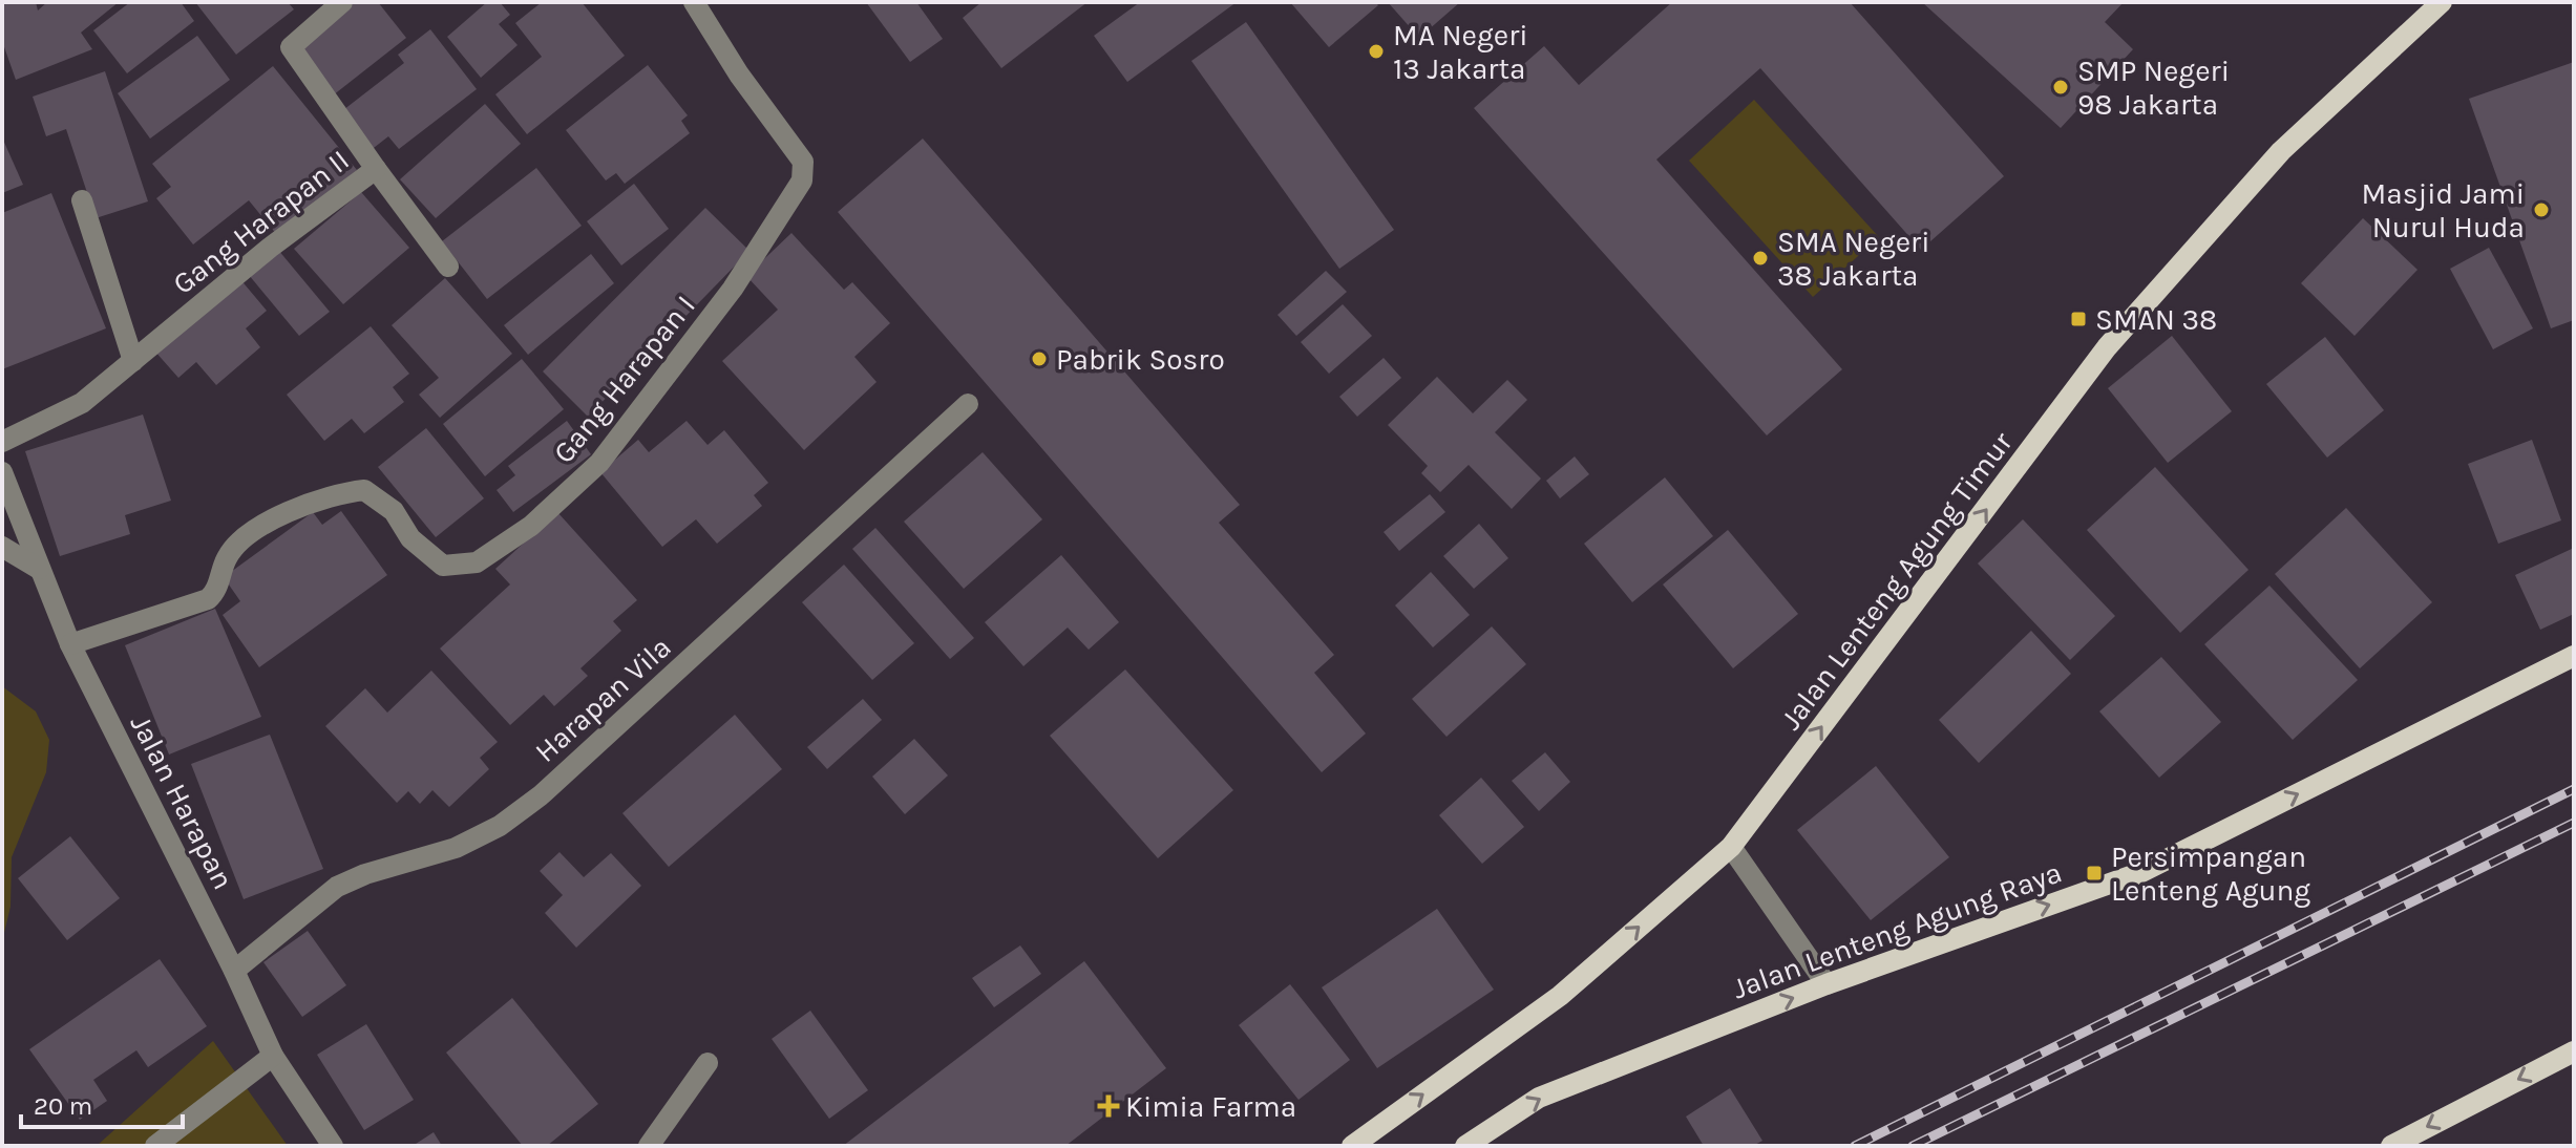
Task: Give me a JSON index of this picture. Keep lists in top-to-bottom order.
{
  "streets": {
    "main road": ["Jalan Lenteng Agung Timur", "Jalan Lenteng Agung Raya"],
    "street": [
      "Gang Harapan II",
      "Gang Harapan I",
      "Harapan Vila",
      "Jalan Harapan"
    ]
  },
  "crossings": [
    ["Gang Harapan I", "Jalan Harapan"],
    ["Harapan Vila", "Jalan Harapan"]
  ],
  "one_way": ["Jalan Lenteng Agung Timur", "Jalan Lenteng Agung Raya"],
  "places": {
    "other": [
      "MA Negeri 13 Jakarta",
      "SMP Negeri 98 Jakarta",
      "Masjid Jami Nurul Huda",
      "SMA Negeri 38 Jakarta",
      "Pabrik Sosro"
    ],
    "transit": ["SMAN 38", "Persimpangan Lenteng Agung"],
    "health": ["Kimia Farma"]
  },
  "scale_bar": "20 m"
}
